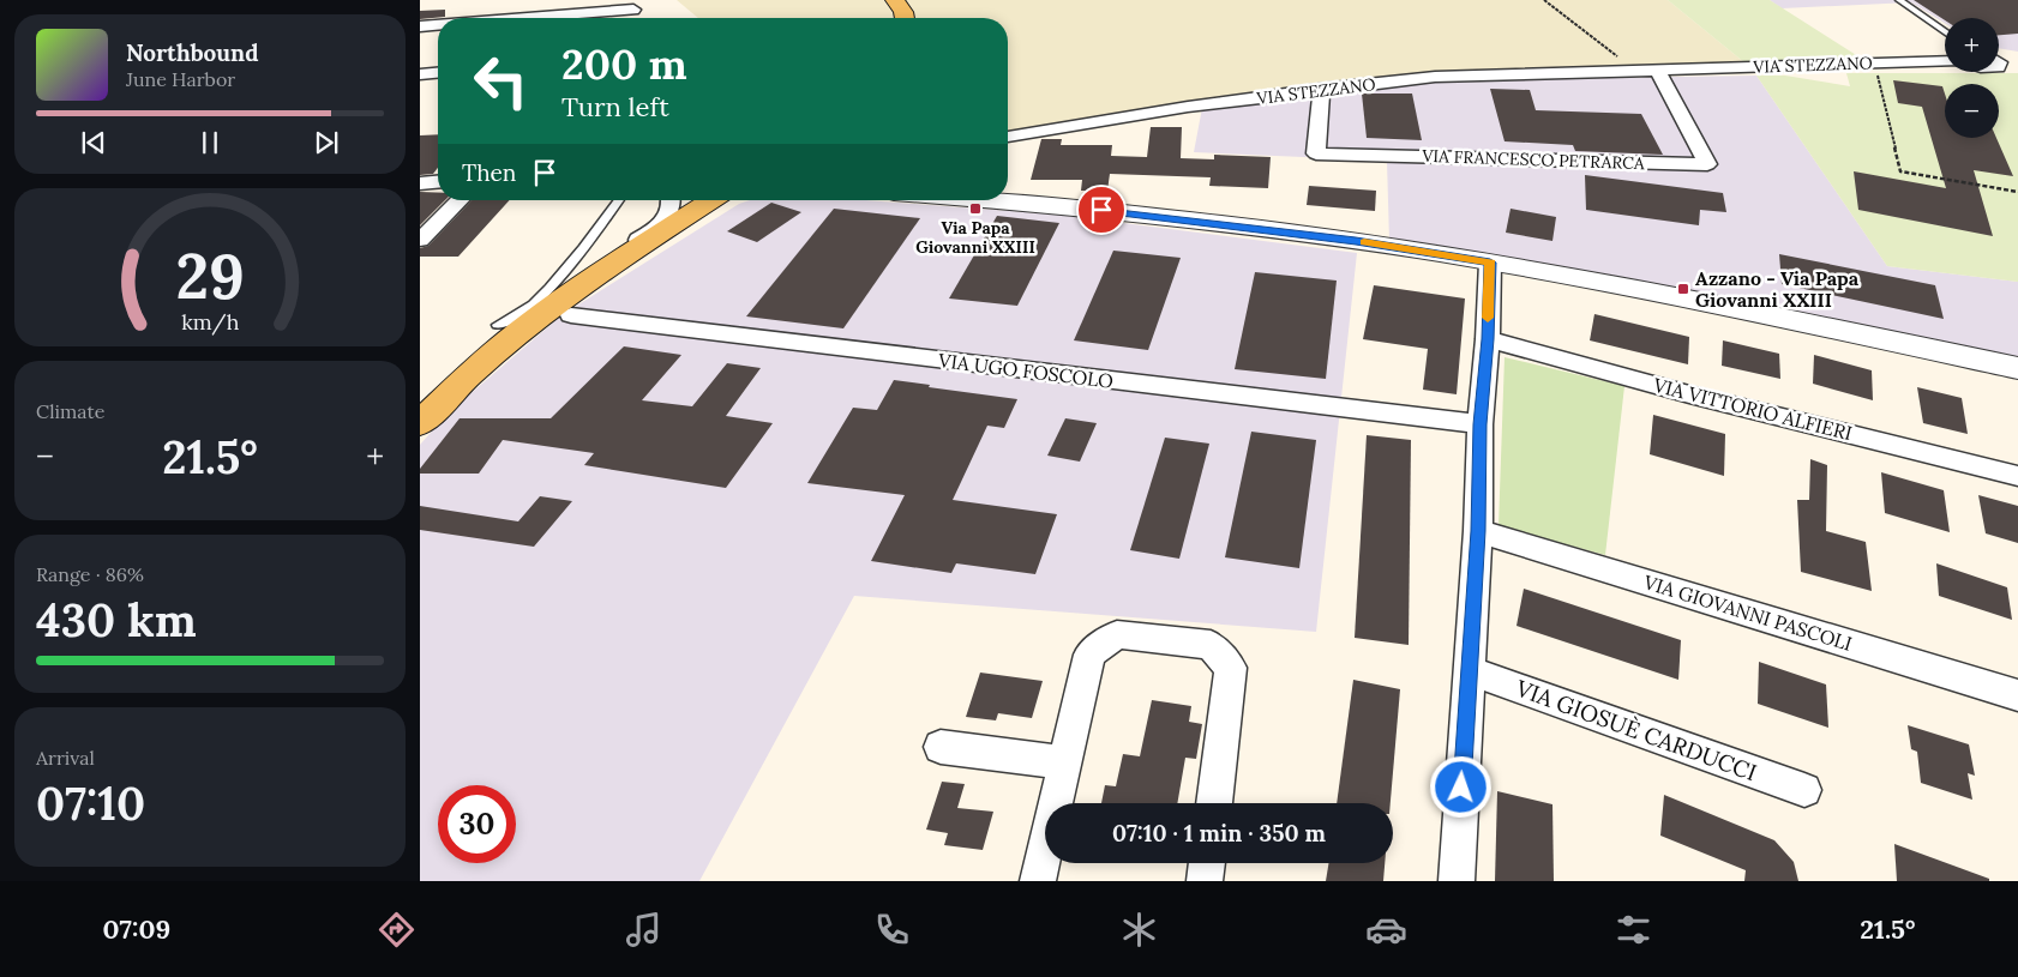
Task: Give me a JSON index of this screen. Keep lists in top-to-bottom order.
{
  "streets": {
    "street": [
      "VIA STEZZANO",
      "VIA FRANCESCO PETRARCA",
      "VIA UGO FOSCOLO",
      "VIA VITTORIO ALFIERI",
      "VIA GIOVANNI PASCOLI",
      "VIA GIOSUÈ CARDUCCI"
    ]
  },
  "crossings": [
    ["VIA STEZZANO", "VIA FRANCESCO PETRARCA"]
  ],
  "places": {
    "transit": ["Via Papa Giovanni XXIII", "Azzano - Via Papa Giovanni XXIII"]
  },
  "page": {
    "map_buttons": ["+", "−"],
    "turn": ["200 m", "Turn left"],
    "song": ["Northbound", "June Harbor"],
    "then": "Then",
    "tile": [
      "Climate",
      ["Range · 86%", "430 km"],
      ["Arrival", "07:10"]
    ],
    "heat": ["−", "21.5°", "+"],
    "limit": "30",
    "trip": "07:10 · 1 min · 350 m",
    "tabs": ["07:09", "21.5°"],
    "gauge": ["29", "km/h"]
  }
}
